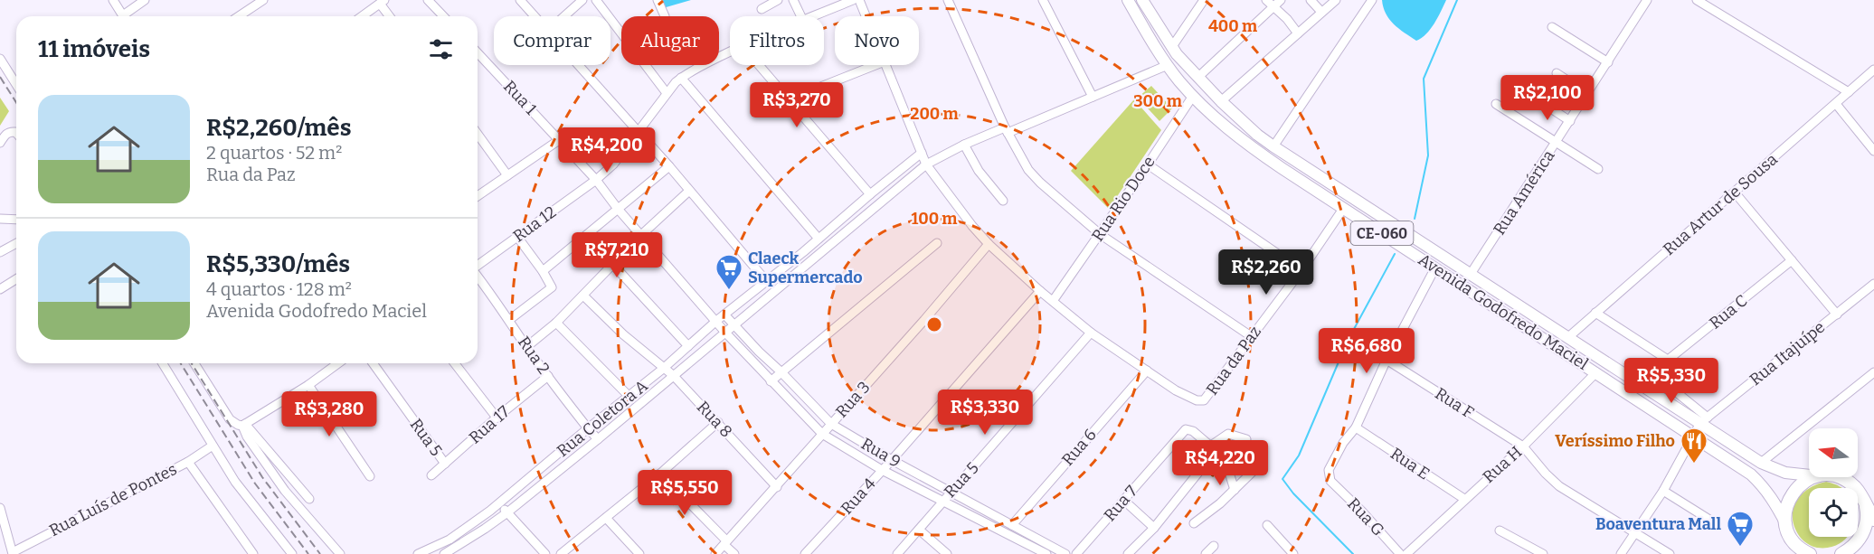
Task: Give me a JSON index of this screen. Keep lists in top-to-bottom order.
{
  "streets": {
    "highway": ["CE-060", "Avenida Godofredo Maciel"],
    "street": [
      "Rua 1",
      "Rua América",
      "Rua Rio Doce",
      "Rua Artur de Sousa",
      "Rua 12",
      "Rua C",
      "Rua Itajuípe",
      "Rua 2",
      "Rua da Paz",
      "Rua 3",
      "Rua F",
      "Rua Coletora A",
      "Rua 8",
      "Rua 17",
      "Rua 5",
      "Rua 6",
      "Rua 9",
      "Rua E",
      "Rua H",
      "Rua 4",
      "Rua Luís de Pontes",
      "Rua 7",
      "Rua G"
    ]
  },
  "crossings": [
    ["Rua 1", "Rua 12"],
    ["Rua 1", "Rua Coletora A"],
    ["Rua 1", "Rua 9"],
    ["Rua América", "Avenida Godofredo Maciel"],
    ["Rua Rio Doce", "Avenida Godofredo Maciel"],
    ["Rua Artur de Sousa", "Avenida Godofredo Maciel"],
    ["Avenida Godofredo Maciel", "Rua C"],
    ["Avenida Godofredo Maciel", "Rua Itajuípe"],
    ["Avenida Godofredo Maciel", "Rua da Paz"],
    ["Avenida Godofredo Maciel", "Rua Coletora A"],
    ["Avenida Godofredo Maciel", "Rua H"],
    ["Rua 2", "Rua Coletora A"],
    ["Rua 2", "Rua 17"],
    ["Rua da Paz", "Rua 6"],
    ["Rua 3", "Rua 8"],
    ["Rua 3", "Rua 9"],
    ["Rua F", "Rua H"],
    ["Rua Coletora A", "Rua 8"],
    ["Rua Coletora A", "Rua 9"],
    ["Rua 17", "Rua 5"],
    ["Rua 5", "Rua 9"],
    ["Rua 6", "Rua 9"],
    ["Rua 9", "Rua 4"],
    ["Rua E", "Rua H"],
    ["Rua E", "Rua G"]
  ],
  "places": {
    "supermarket": ["Claeck Supermercado", "Boaventura Mall"],
    "restaurant": ["Veríssimo Filho"]
  },
  "north": "left",
  "page": {
    "chip": [
      "Comprar",
      "Alugar",
      "Filtros",
      "Novo"
    ],
    "heading": "11 imóveis",
    "price": [
      "R$2,100",
      "R$3,270",
      "R$4,200",
      "R$7,210",
      "R$2,260",
      "R$6,680",
      "R$5,330",
      "R$3,330",
      "R$3,280",
      "R$4,220",
      "R$5,550"
    ],
    "list": [
      {
        "name": "R$2,260/mês",
        "note": "2 quartos · 52 m² · Rua da Paz"
      },
      {
        "name": "R$5,330/mês",
        "note": "4 quartos · 128 m² · Avenida Godofredo Maciel"
      }
    ]
  },
  "rings": [
    "400 m",
    "300 m",
    "200 m",
    "100 m"
  ]
}
